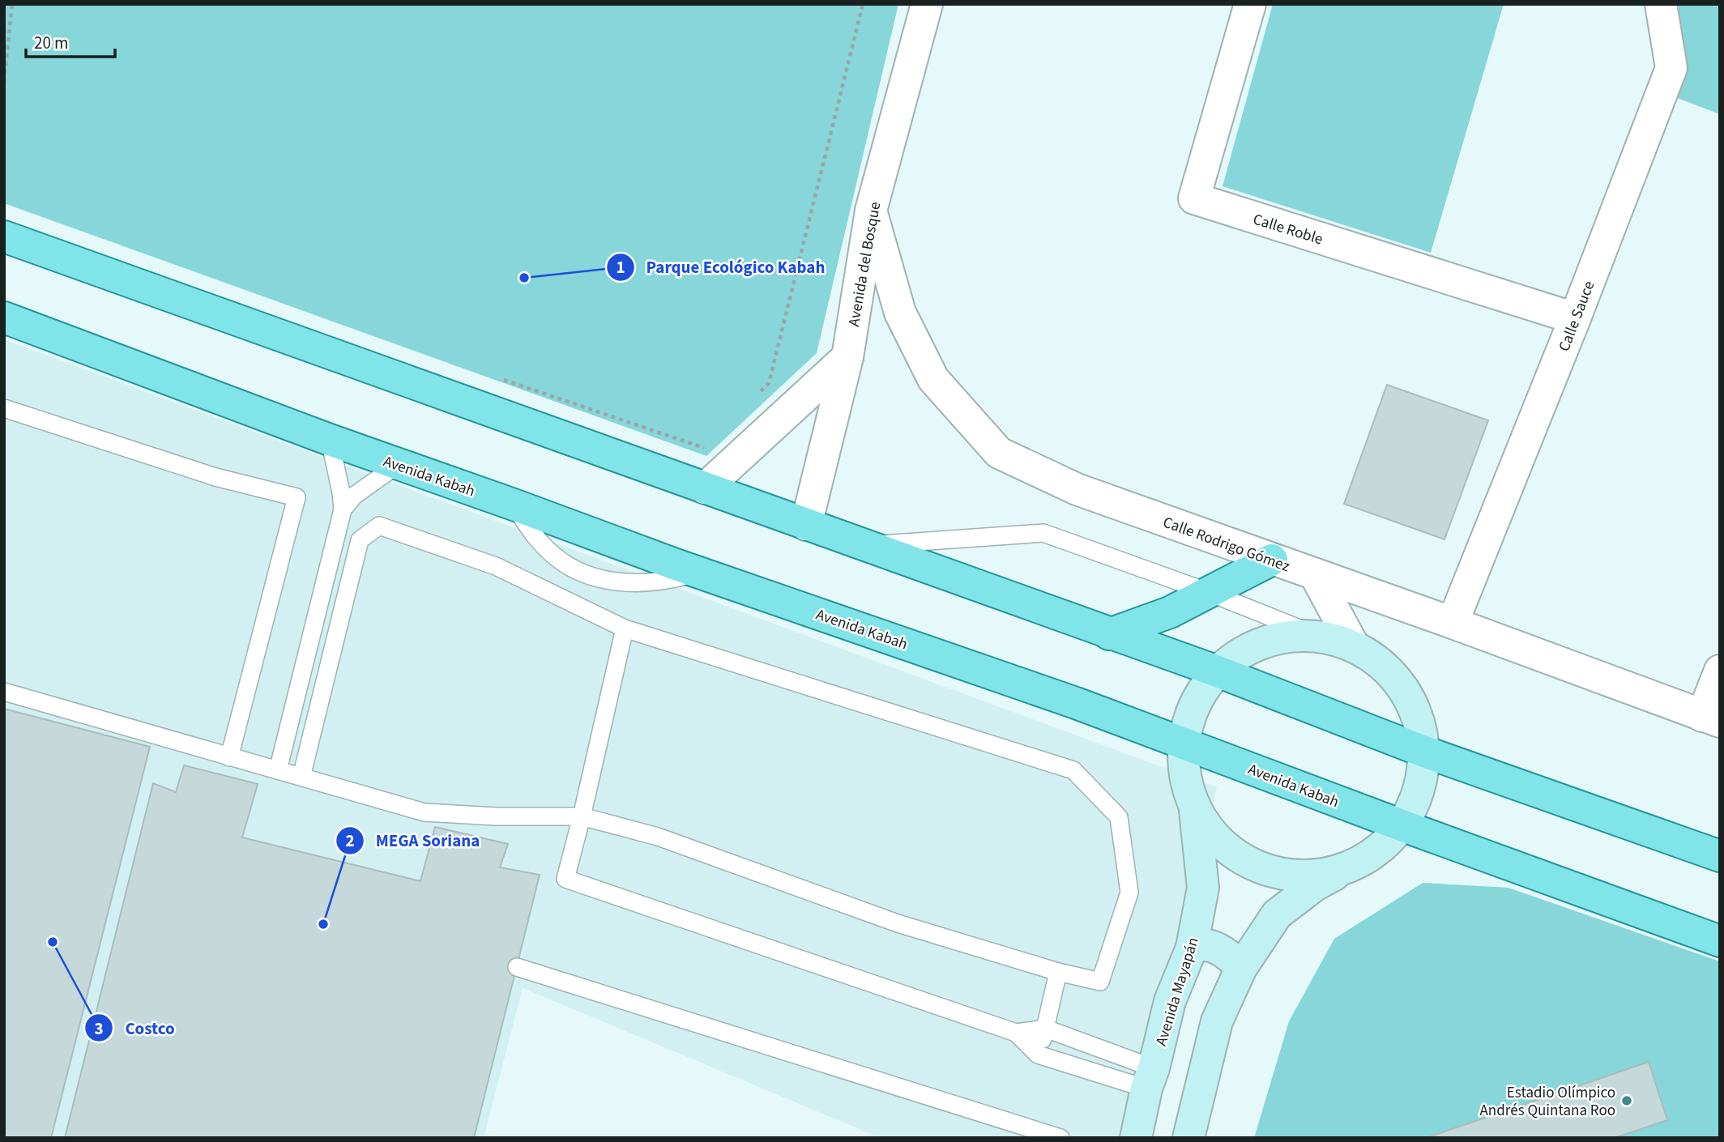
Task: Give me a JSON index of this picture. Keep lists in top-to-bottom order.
{
  "streets": {
    "main road": ["Avenida Kabah"],
    "street": [
      "Calle Roble",
      "Avenida del Bosque",
      "Calle Sauce",
      "Calle Rodrigo Gómez",
      "Avenida Mayapán"
    ]
  },
  "crossings": [
    ["Calle Roble", "Calle Sauce"],
    ["Avenida del Bosque", "Calle Rodrigo Gómez"],
    ["Calle Sauce", "Calle Rodrigo Gómez"]
  ],
  "places": [
    "Parque Ecológico Kabah",
    "MEGA Soriana",
    "Costco",
    "Estadio Olímpico Andrés Quintana Roo"
  ],
  "scale_bar": "20 m"
}
